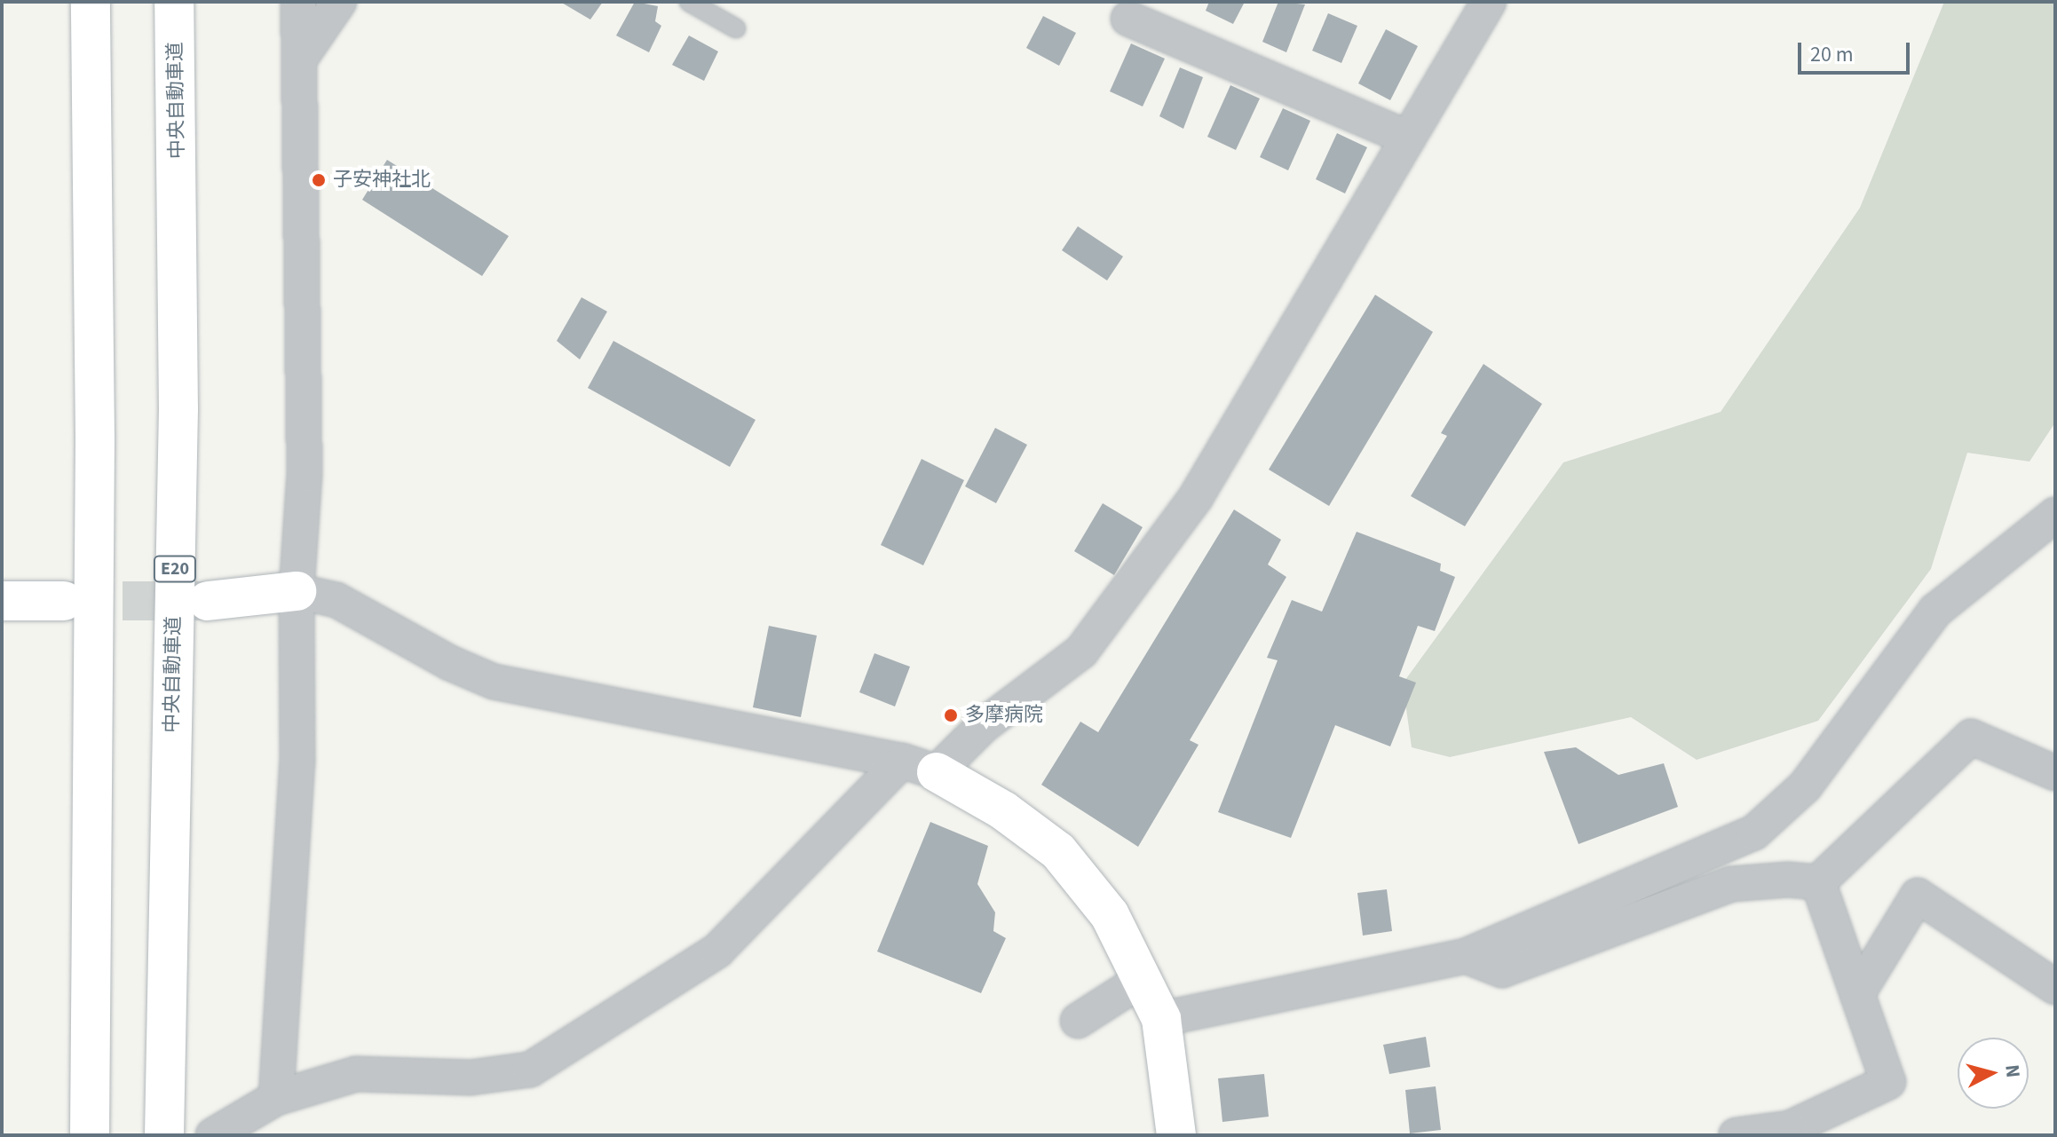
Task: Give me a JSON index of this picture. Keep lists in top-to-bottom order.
{
  "streets": {
    "main road": ["中央自動車道", "E20"]
  },
  "places": ["子安神社北", "多摩病院"],
  "scale_bar": "20 m",
  "north": "right"
}
